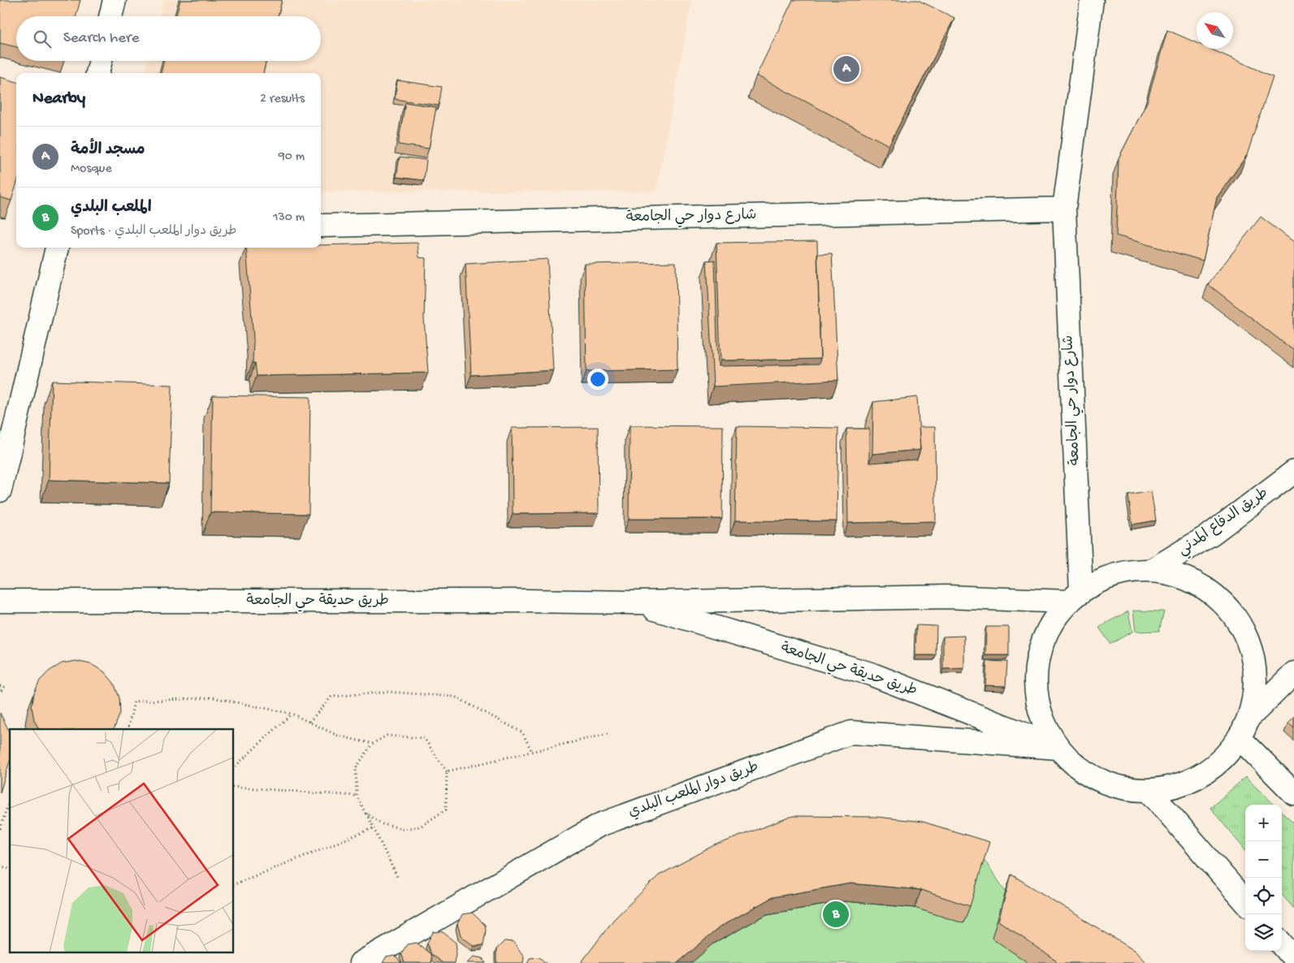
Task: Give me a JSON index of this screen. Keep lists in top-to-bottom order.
{
  "streets": {
    "street": [
      "شارع دوار حي الجامعة",
      "طريق الدفاع المدني",
      "طريق حديقة حي الجامعة",
      "طريق دوار الملعب البلدي"
    ]
  },
  "crossings": [
    ["شارع دوار حي الجامعة", "طريق حديقة حي الجامعة"],
    ["طريق حديقة حي الجامعة", "طريق دوار الملعب البلدي"]
  ],
  "north": "top left",
  "page": {
    "search": "Search here",
    "pins": ["A", "B"],
    "heading": ["Nearby", "2 results"],
    "list": [
      {
        "mark": "A",
        "name": "مسجد الأمة",
        "note": "Mosque",
        "value": "90 m"
      },
      {
        "mark": "B",
        "name": "الملعب البلدي",
        "note": "Sports · طريق دوار الملعب البلدي",
        "value": "130 m"
      }
    ],
    "map_buttons": ["+", "−"]
  }
}
